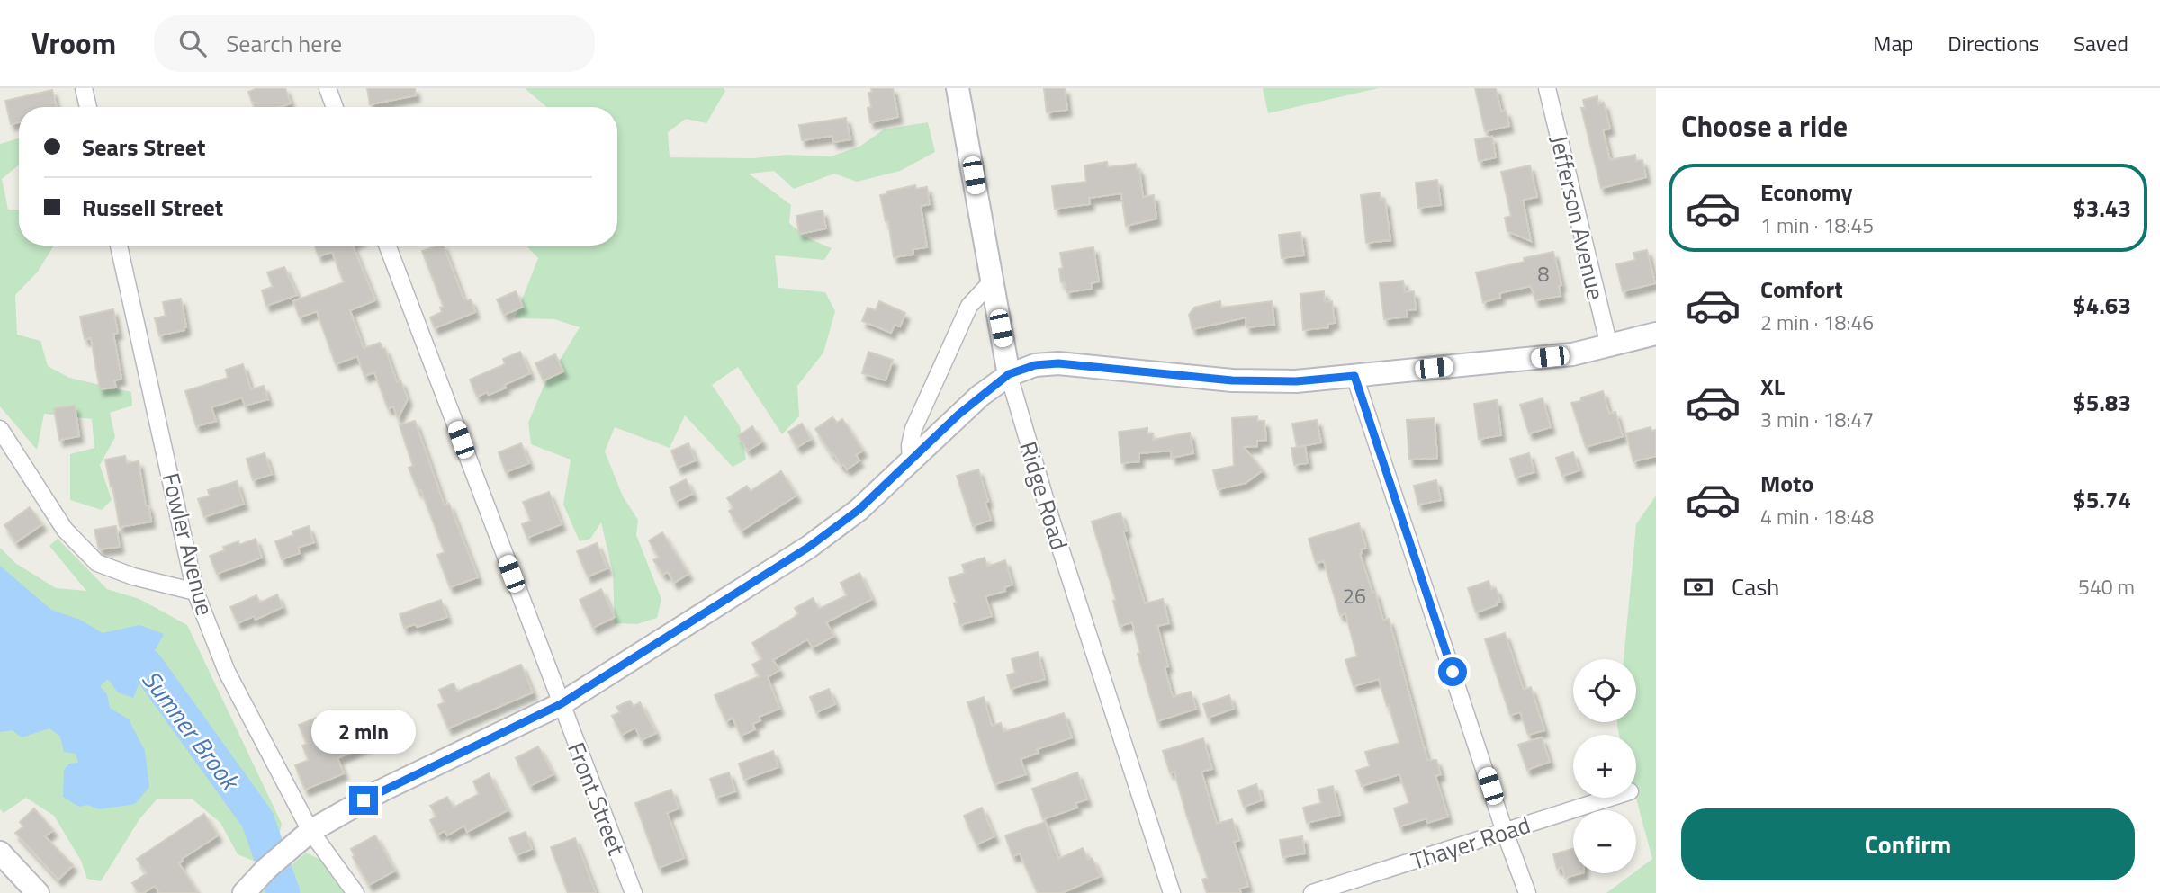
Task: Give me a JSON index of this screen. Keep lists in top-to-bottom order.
{
  "streets": {
    "main road": ["Ridge Road"],
    "street": [
      "Jefferson Avenue",
      "Fowler Avenue",
      "Front Street",
      "Thayer Road"
    ]
  },
  "water": ["Sumner Brook"],
  "house_numbers": ["8", "26"],
  "page": {
    "header": "Vroom",
    "search": "Search here",
    "nav": ["Map", "Directions", "Saved"],
    "heading": "Choose a ride",
    "banner": ["Sears Street", "Russell Street"],
    "list": [
      {
        "name": "Economy",
        "note": "1 min · 18:45",
        "value": "$3.43"
      },
      {
        "name": "Comfort",
        "note": "2 min · 18:46",
        "value": "$4.63"
      },
      {
        "name": "XL",
        "note": "3 min · 18:47",
        "value": "$5.83"
      },
      {
        "name": "Moto",
        "note": "4 min · 18:48",
        "value": "$5.74"
      }
    ],
    "pay": ["Cash", "540 m"],
    "map_buttons": ["+", "−"],
    "bubble": "2 min",
    "buttons": "Confirm"
  }
}
